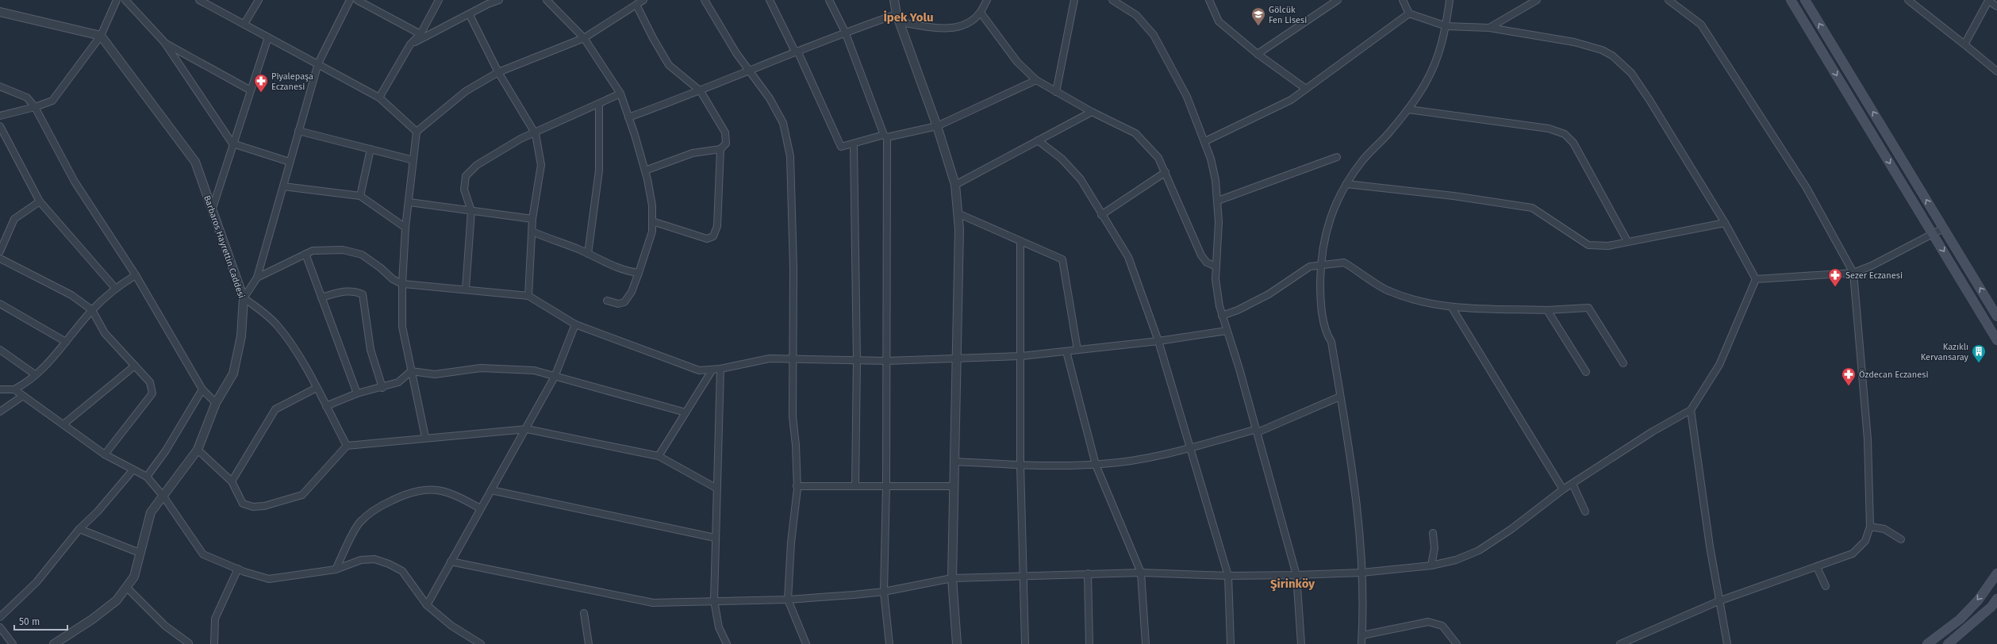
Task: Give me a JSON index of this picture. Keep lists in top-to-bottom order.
{
  "streets": {
    "street": ["Barbaros Hayrettin Caddesi"]
  },
  "districts": ["İpek Yolu", "Şirinköy"],
  "places": {
    "school or university": ["Gölcük Fen Lisesi"],
    "pharmacy": ["Piyalepaşa Eczanesi", "Sezer Eczanesi", "Özdecan Eczanesi"],
    "building": ["Kazıklı Kervansaray"]
  },
  "scale_bar": "50 m"
}
